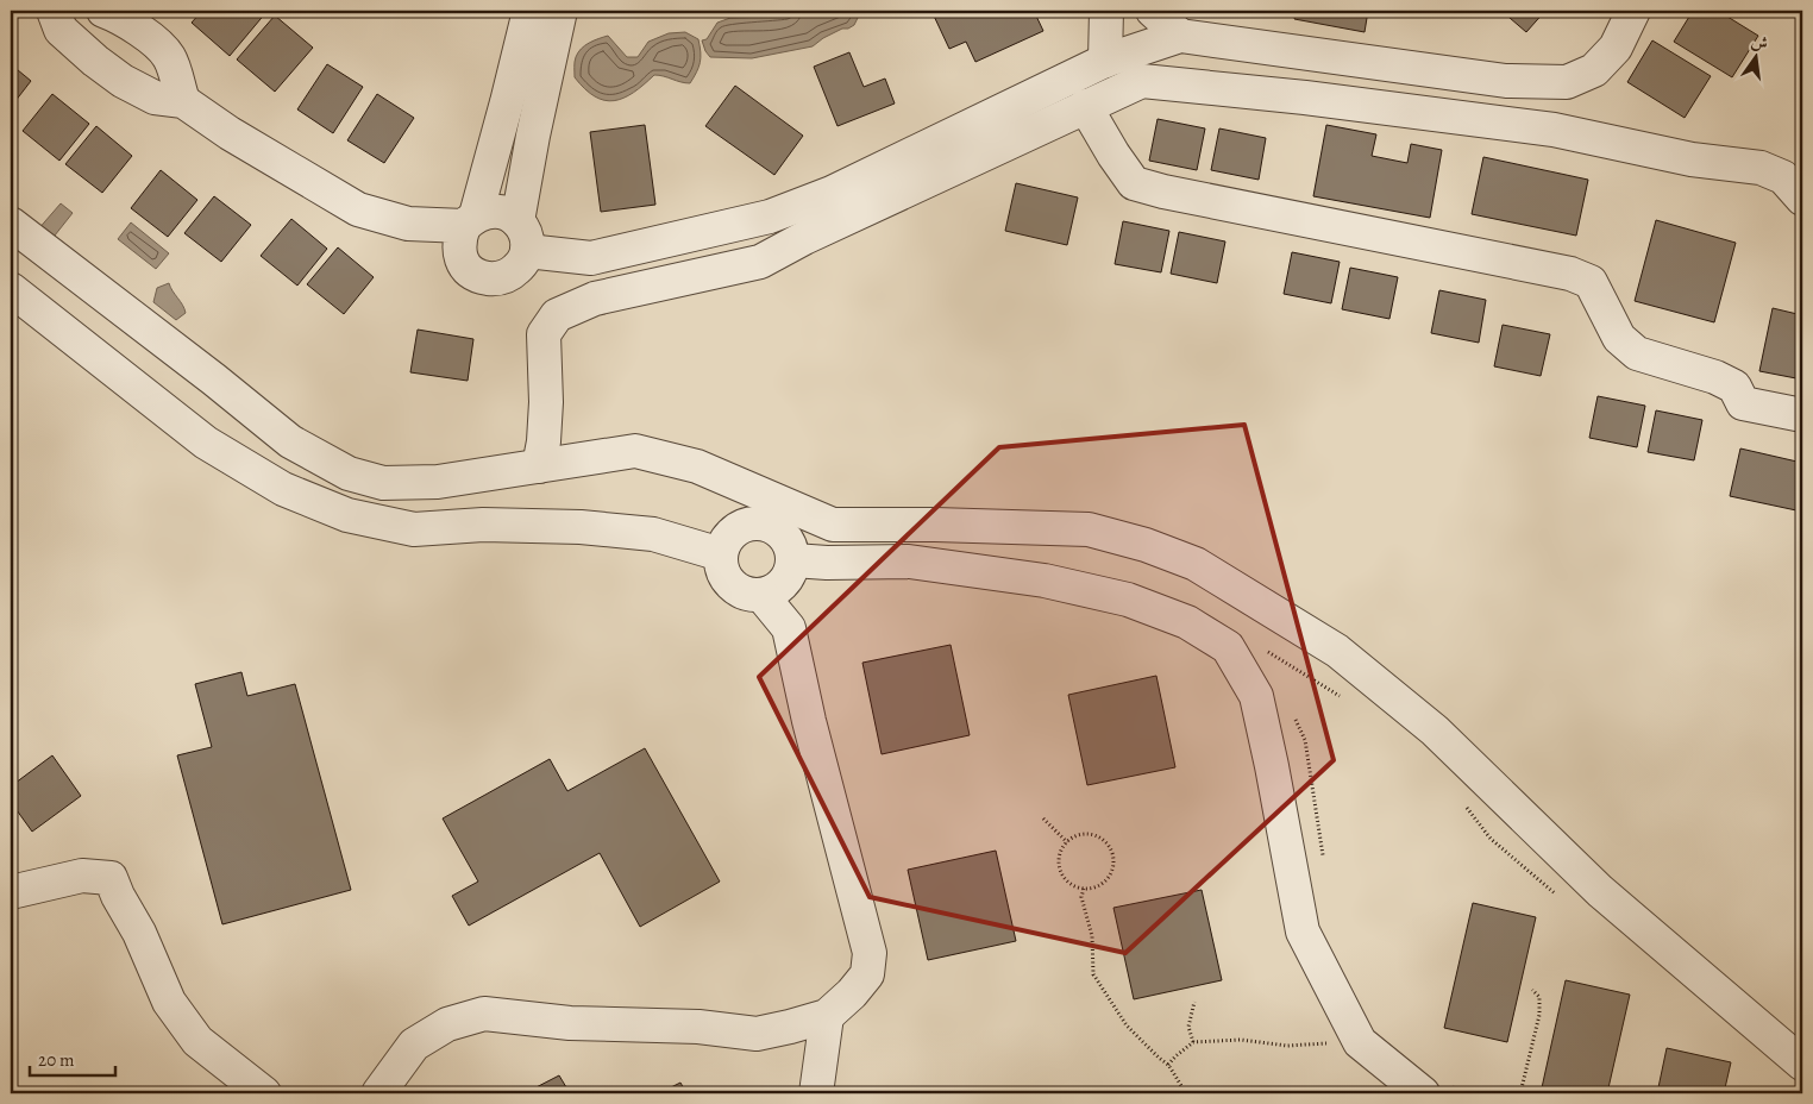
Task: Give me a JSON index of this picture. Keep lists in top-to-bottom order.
{
  "scale_bar": "20 m",
  "north": "top"
}
